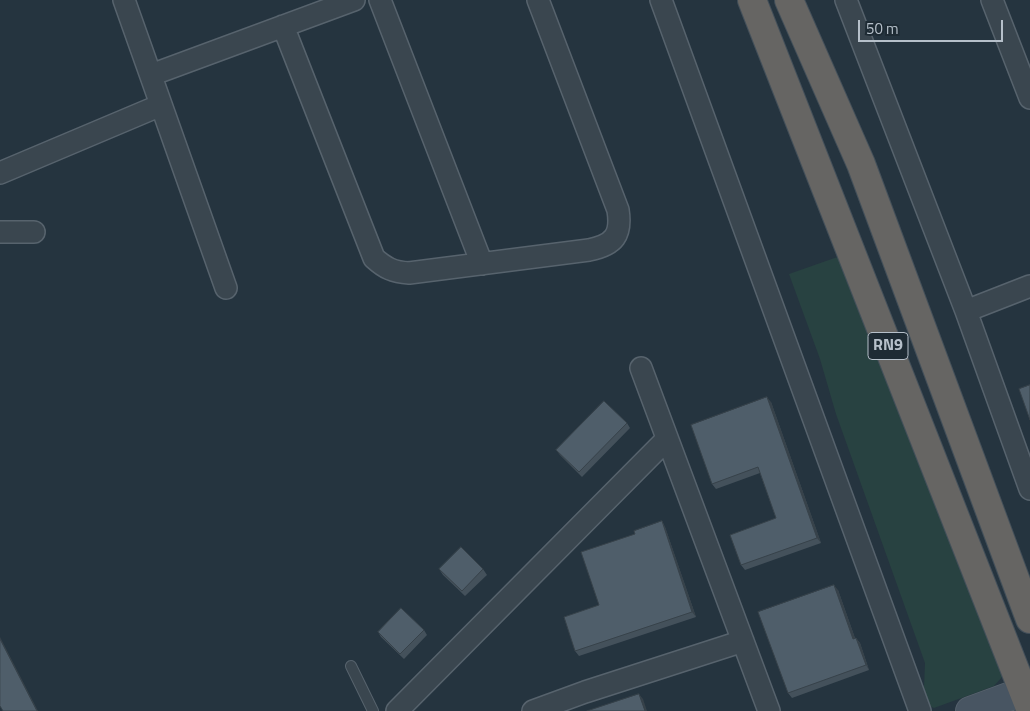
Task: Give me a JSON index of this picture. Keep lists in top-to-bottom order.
{
  "streets": {
    "highway": ["RN9"]
  },
  "scale_bar": "50 m"
}
